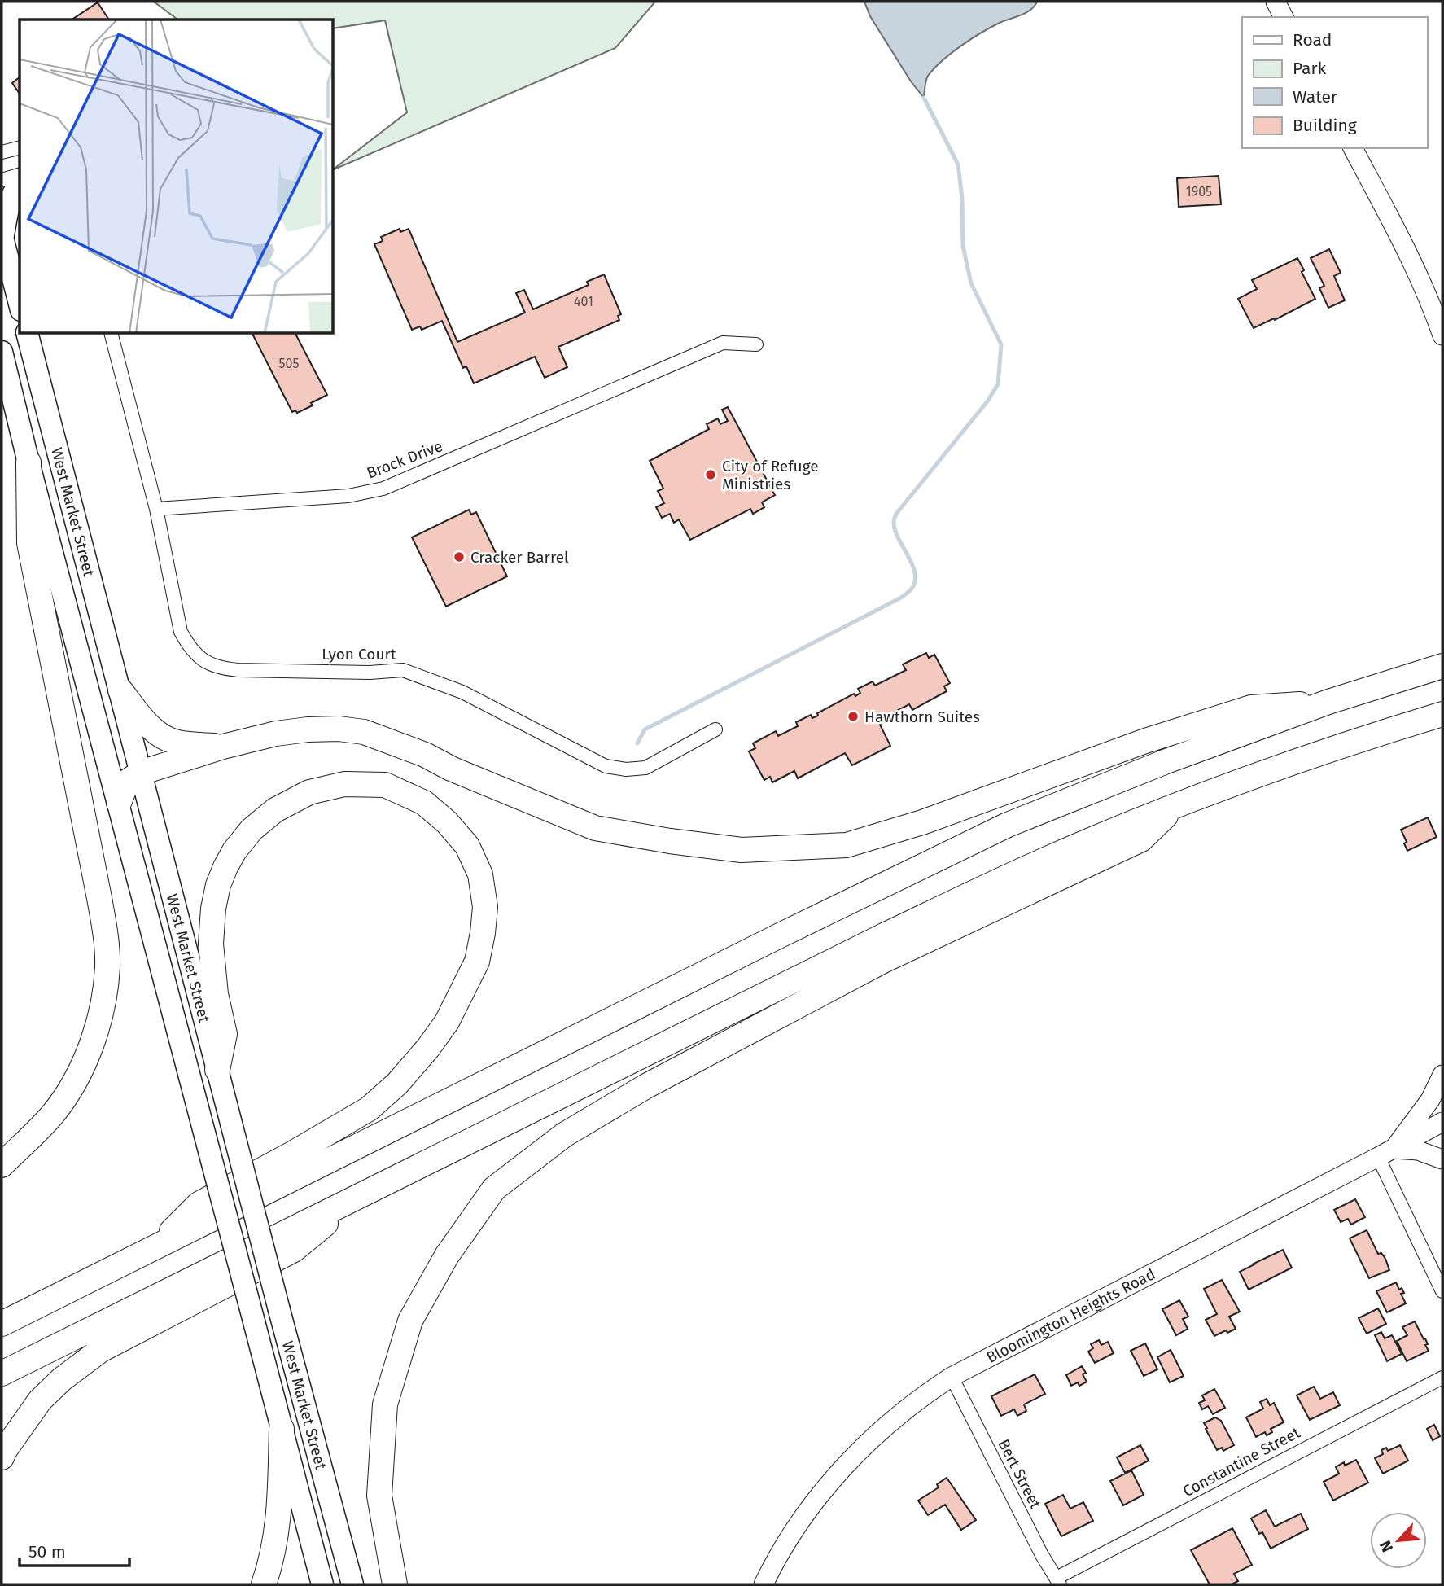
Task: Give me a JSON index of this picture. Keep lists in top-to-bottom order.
{
  "streets": {
    "main road": ["West Market Street", "Bloomington Heights Road"],
    "street": [
      "Brock Drive",
      "Lyon Court",
      "Constantine Street",
      "Bert Street"
    ]
  },
  "crossings": [
    ["Brock Drive", "Lyon Court"],
    ["Bloomington Heights Road", "Bert Street"],
    ["Constantine Street", "Bert Street"]
  ],
  "places": ["City of Refuge Ministries", "Cracker Barrel", "Hawthorn Suites"],
  "house_numbers": ["1905", "401", "505"],
  "legend": [
    "Road",
    "Park",
    "Water",
    "Building"
  ],
  "scale_bar": "50 m",
  "north": "bottom left"
}
